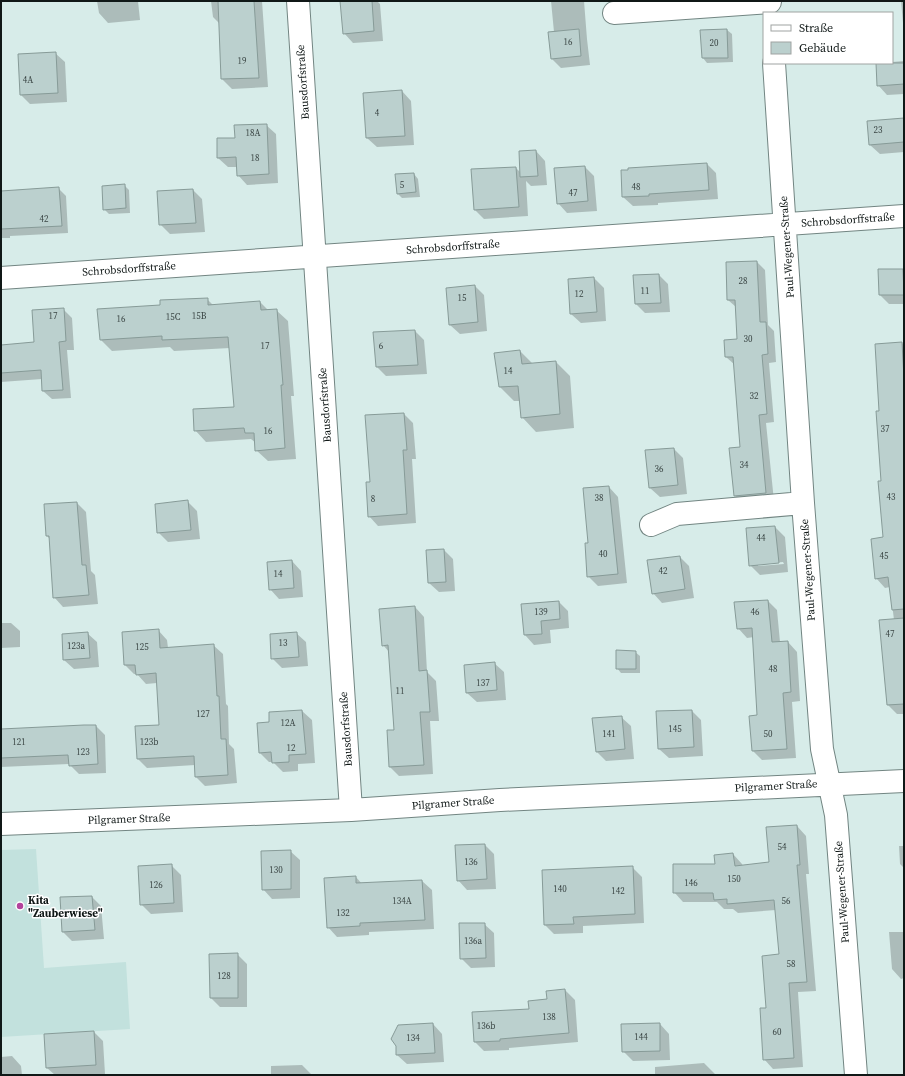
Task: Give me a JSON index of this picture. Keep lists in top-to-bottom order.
{
  "streets": {
    "street": [
      "Bausdorfstraße",
      "Schrobsdorffstraße",
      "Paul-Wegener-Straße",
      "Pilgramer Straße"
    ]
  },
  "crossings": [
    ["Bausdorfstraße", "Schrobsdorffstraße"],
    ["Bausdorfstraße", "Pilgramer Straße"],
    ["Schrobsdorffstraße", "Paul-Wegener-Straße"],
    ["Paul-Wegener-Straße", "Pilgramer Straße"]
  ],
  "places": ["Kita \"Zauberwiese\""],
  "house_numbers": [
    "16",
    "20",
    "19",
    "4A",
    "4",
    "23",
    "18A",
    "18",
    "5",
    "48",
    "47",
    "42",
    "28",
    "11",
    "12",
    "15",
    "17",
    "15B",
    "15C",
    "16",
    "30",
    "17",
    "6",
    "14",
    "32",
    "37",
    "16",
    "34",
    "36",
    "43",
    "38",
    "8",
    "44",
    "40",
    "45",
    "42",
    "14",
    "139",
    "46",
    "47",
    "13",
    "123a",
    "125",
    "48",
    "137",
    "11",
    "127",
    "12A",
    "145",
    "141",
    "50",
    "121",
    "123b",
    "12",
    "123",
    "54",
    "136",
    "130",
    "150",
    "146",
    "126",
    "140",
    "142",
    "134A",
    "56",
    "132",
    "136a",
    "58",
    "128",
    "138",
    "136b",
    "60",
    "144",
    "134"
  ],
  "legend": ["Straße", "Gebäude"]
}
